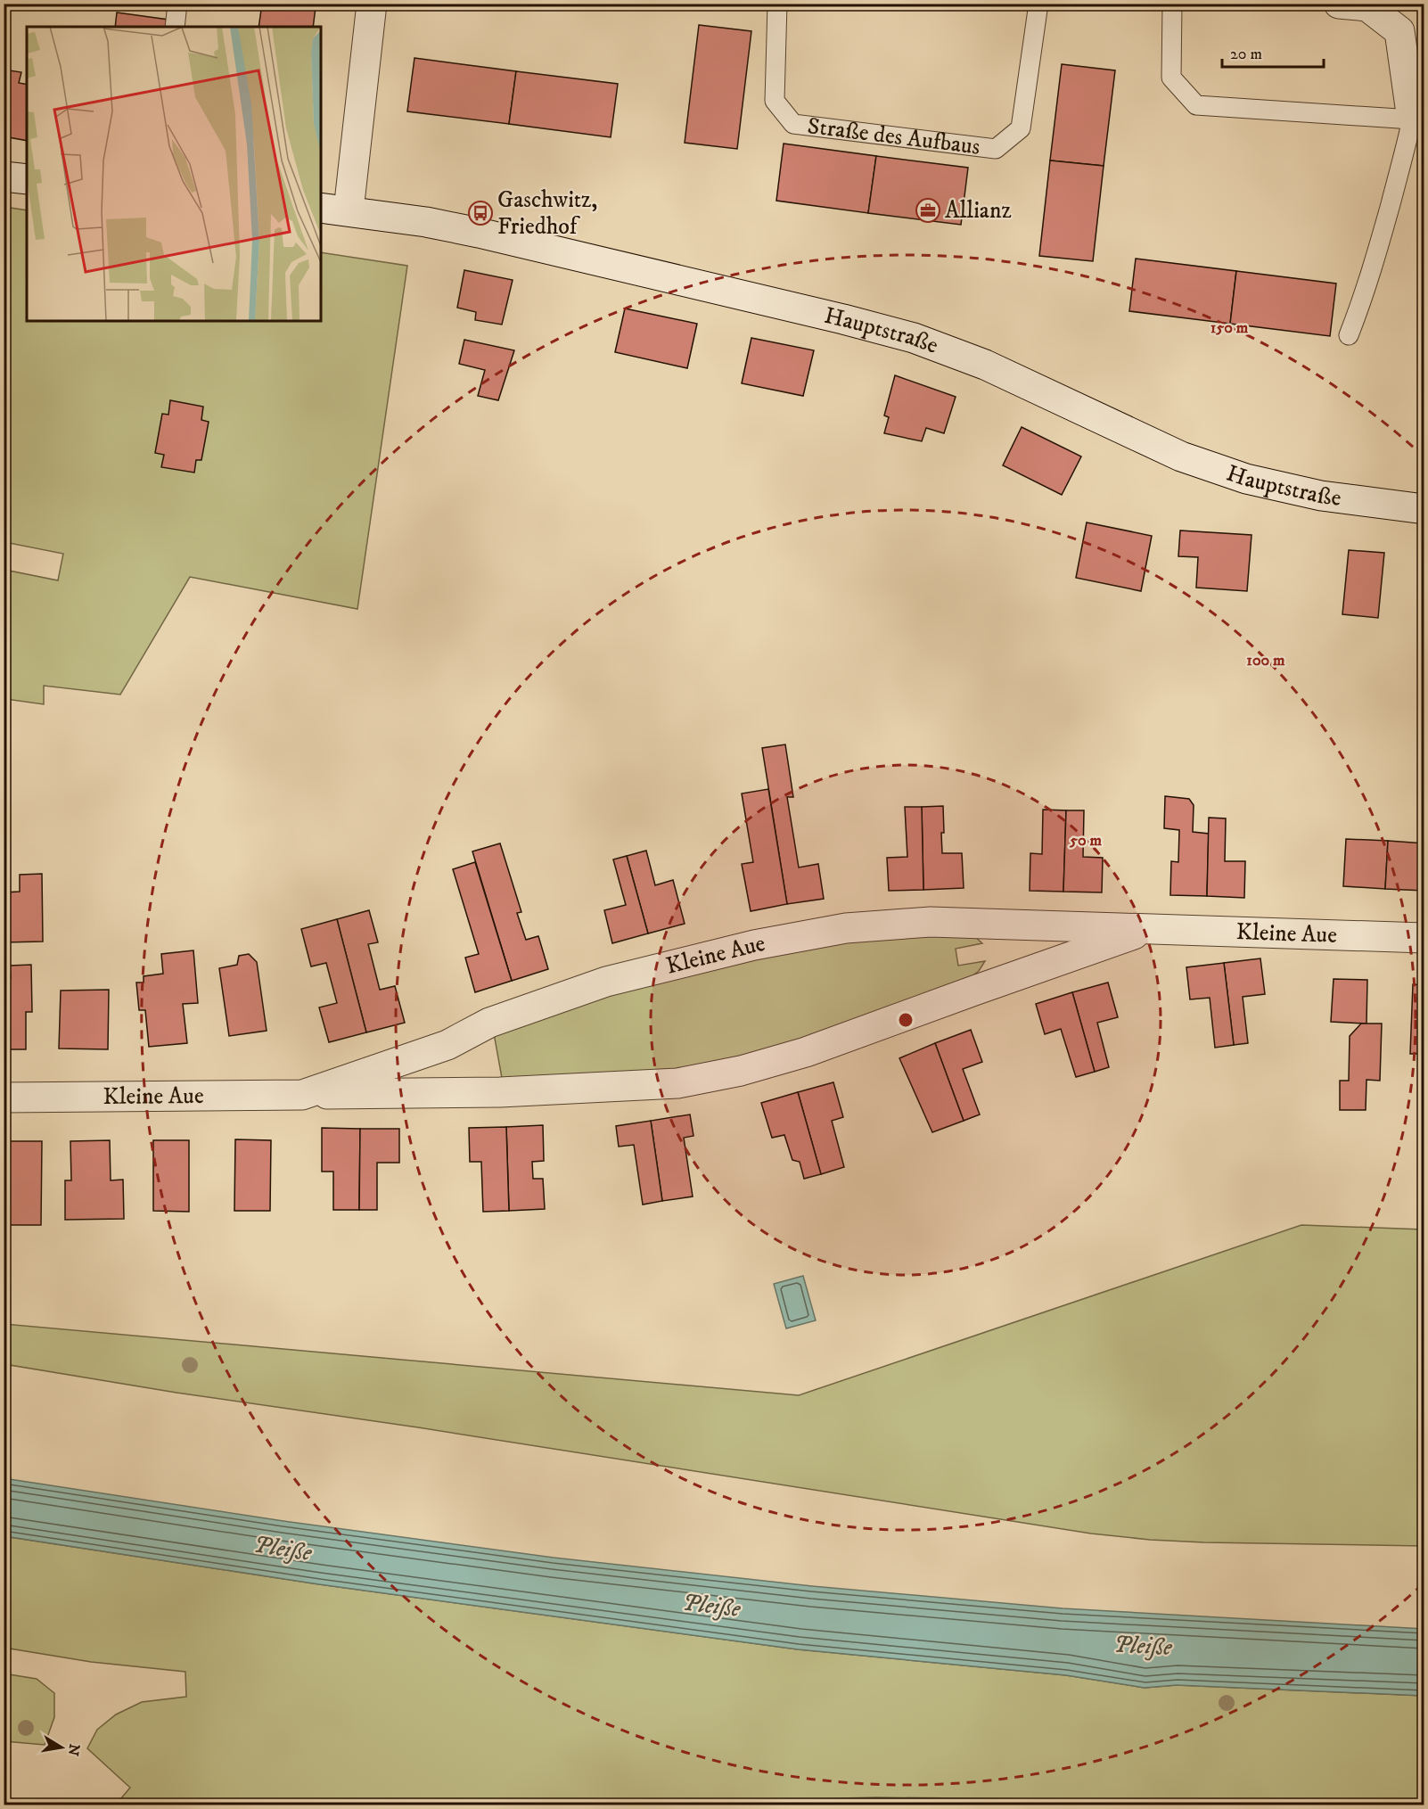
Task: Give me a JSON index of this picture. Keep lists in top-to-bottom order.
{
  "streets": {
    "street": ["Hauptstraße", "Kleine Aue"],
    "lane": ["Straße des Aufbaus"]
  },
  "water": ["Pleiße"],
  "places": {
    "office": ["Allianz"],
    "bus stop": ["Gaschwitz, Friedhof"]
  },
  "scale_bar": "20 m",
  "north": "right",
  "rings": ["150 m", "100 m", "50 m"]
}
